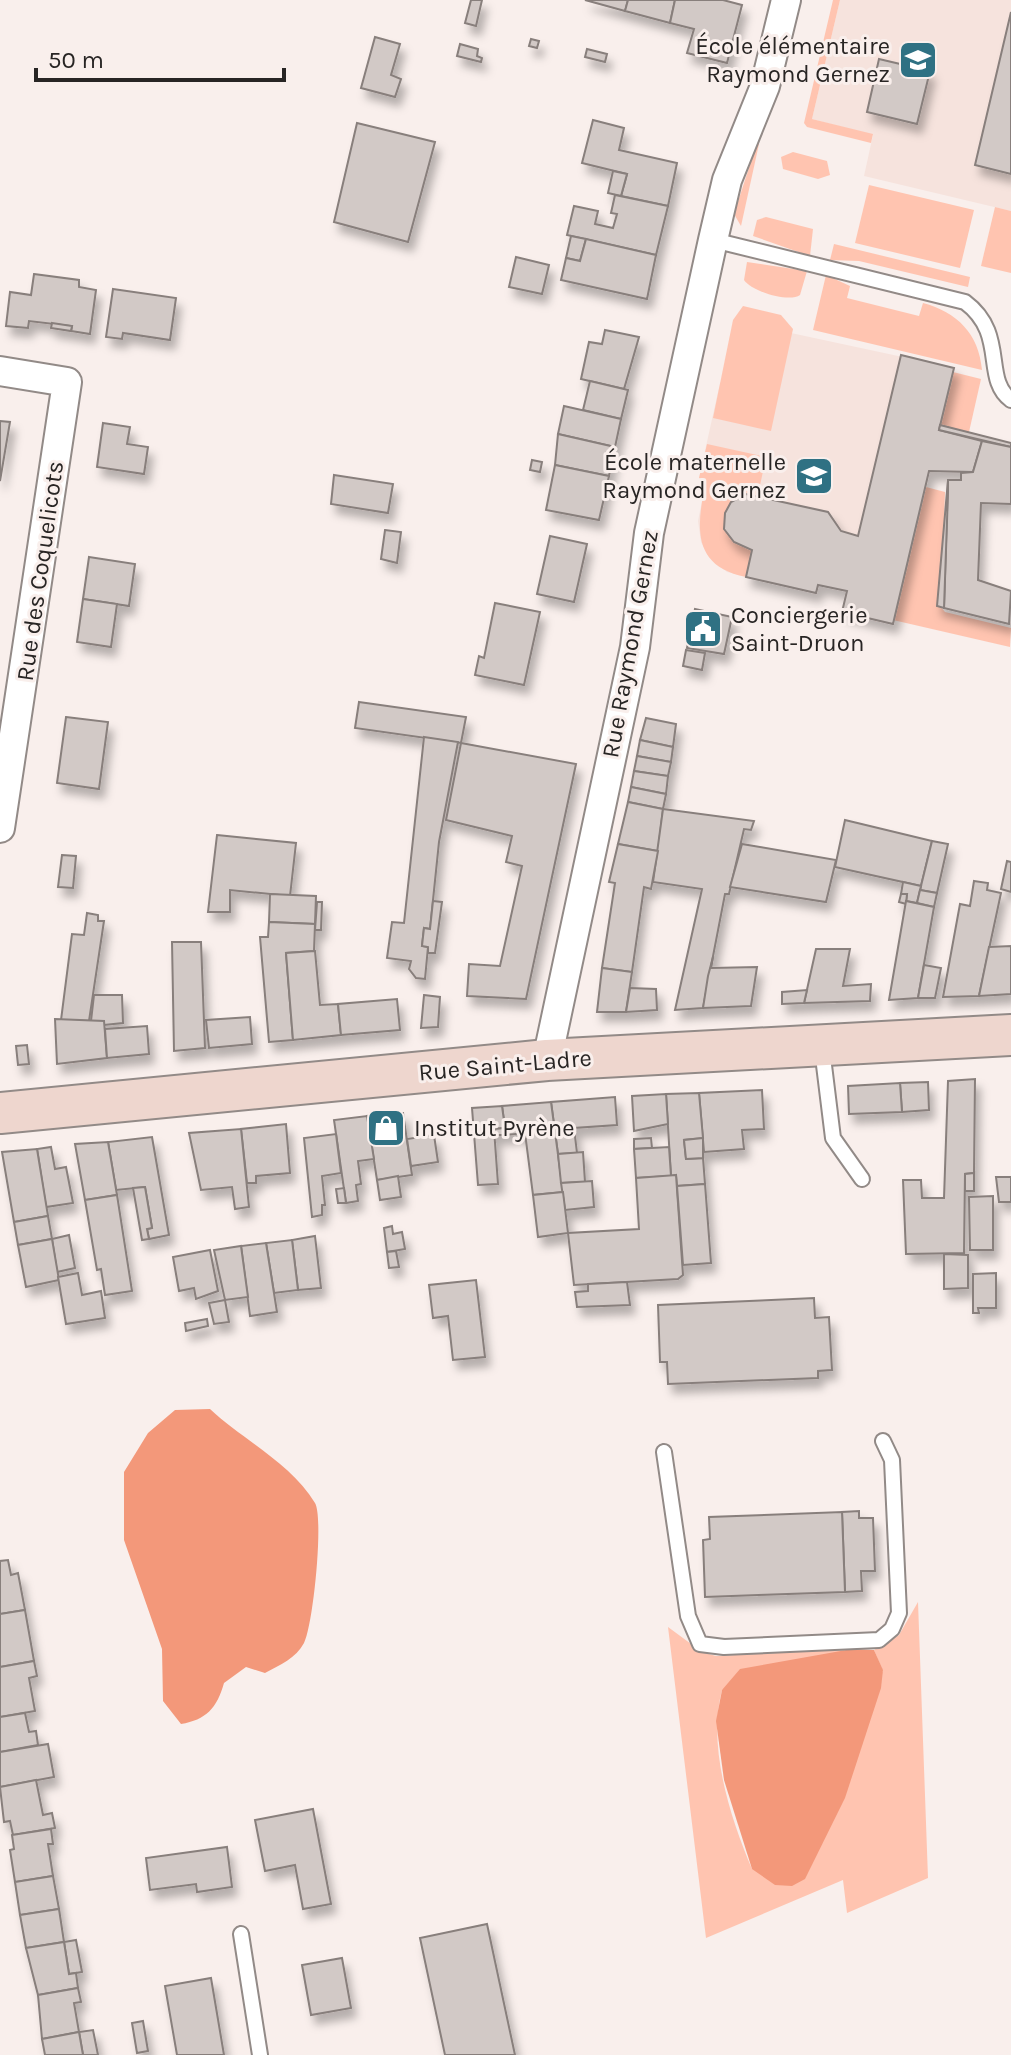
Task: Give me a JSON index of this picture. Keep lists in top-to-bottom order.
{
  "streets": {
    "street": ["Rue des Coquelicots", "Rue Raymond Gernez", "Rue Saint-Ladre"]
  },
  "crossings": [
    ["Rue Raymond Gernez", "Rue Saint-Ladre"]
  ],
  "places": {
    "school or university": ["École élémentaire Raymond Gernez", "École maternelle Raymond Gernez"],
    "public building": ["Conciergerie Saint-Druon"],
    "shop": ["Institut Pyrène"]
  },
  "scale_bar": "50 m"
}
